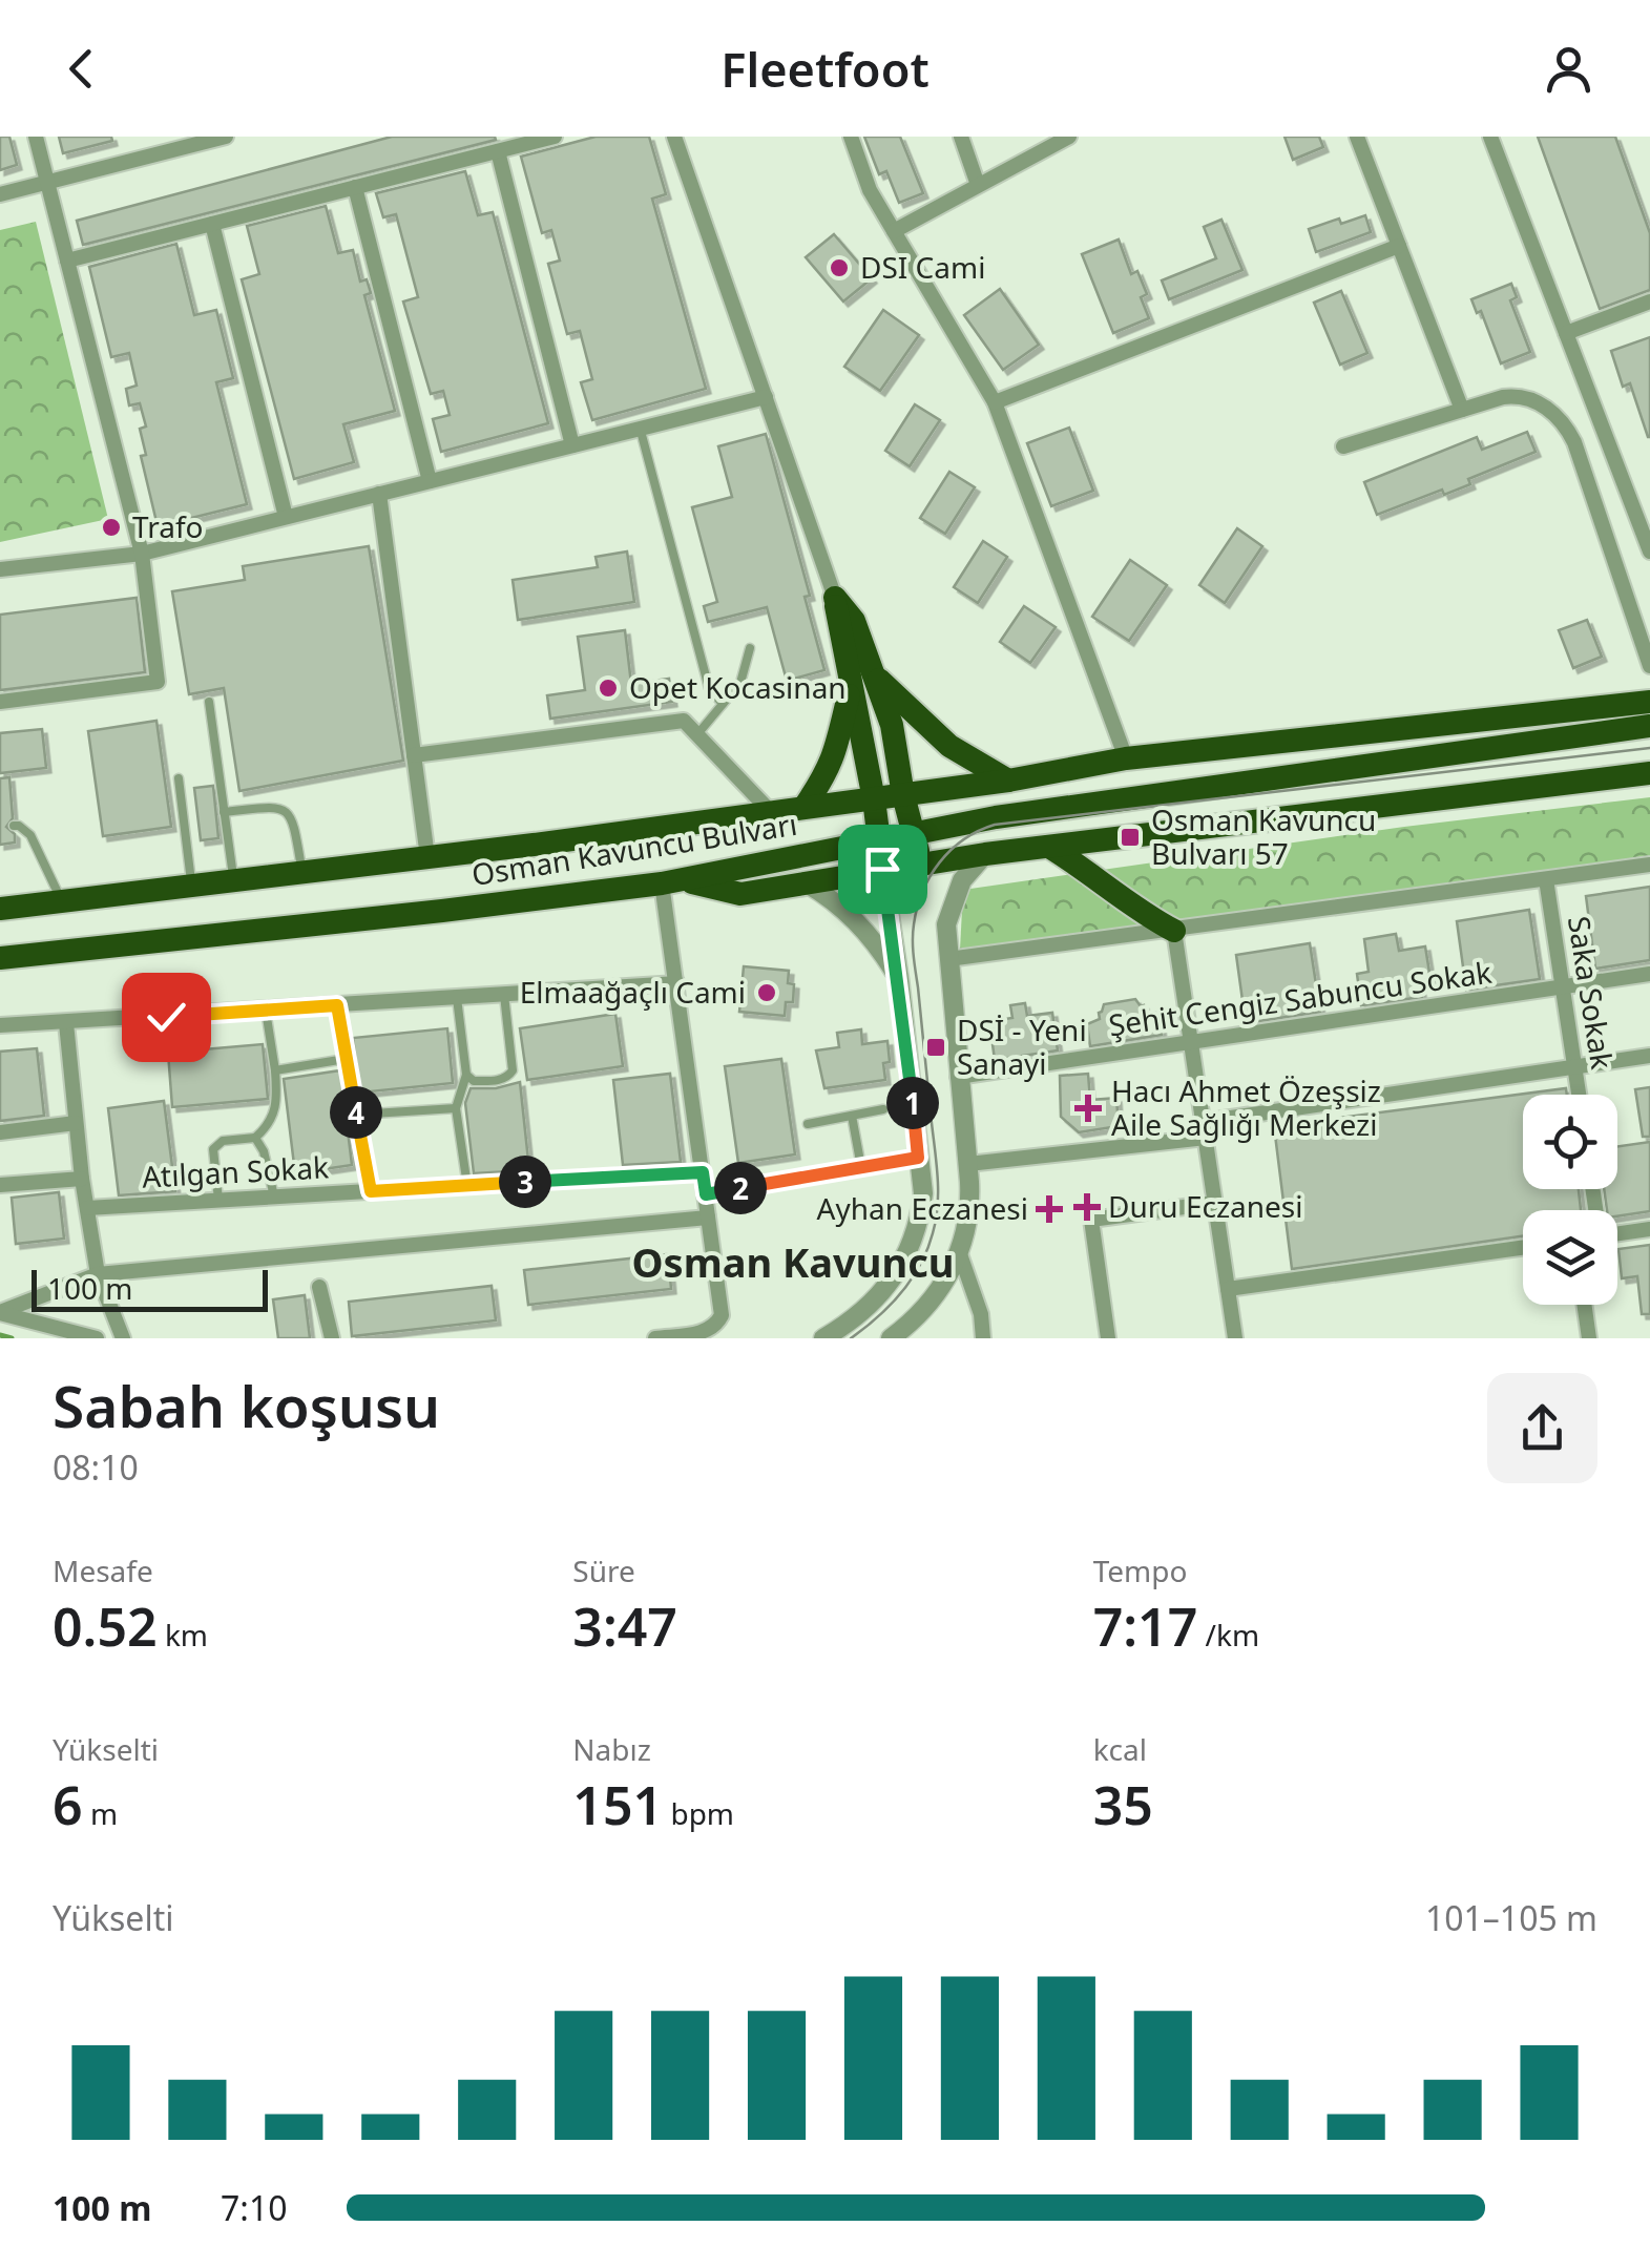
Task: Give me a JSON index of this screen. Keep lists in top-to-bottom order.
{
  "streets": {
    "highway": ["Osman Kavuncu Bulvarı"],
    "street": ["Saka Sokak", "Şehit Cengiz Sabuncu Sokak", "Atılgan Sokak"]
  },
  "crossings": [
    ["Saka Sokak", "Şehit Cengiz Sabuncu Sokak"]
  ],
  "districts": ["Osman Kavuncu"],
  "places": {
    "other": [
      "DSI Cami",
      "Trafo",
      "Opet Kocasinan",
      "Elmaağaçlı Cami"
    ],
    "transit": ["Osman Kavuncu Bulvarı 57", "DSİ - Yeni Sanayi"],
    "health": ["Hacı Ahmet Özeşsiz Aile Sağlığı Merkezi", "Duru Eczanesi", "Ayhan Eczanesi"]
  },
  "scale_bar": "100 m",
  "page": {
    "header": "Fleetfoot",
    "pins": [
      "1",
      "4",
      "3",
      "2"
    ],
    "scale": "100 m",
    "heading": ["Sabah koşusu", "08:10"],
    "stats": [
      ["Mesafe", "0.52 km"],
      ["Süre", "3:47"],
      ["Tempo", "7:17 /km"],
      ["Yükselti", "6 m"],
      ["Nabız", "151 bpm"],
      ["kcal", "35"]
    ],
    "chart": ["Yükselti", "101–105 m"],
    "list": [
      {
        "name": "100 m",
        "note": "7:10"
      }
    ]
  }
}
